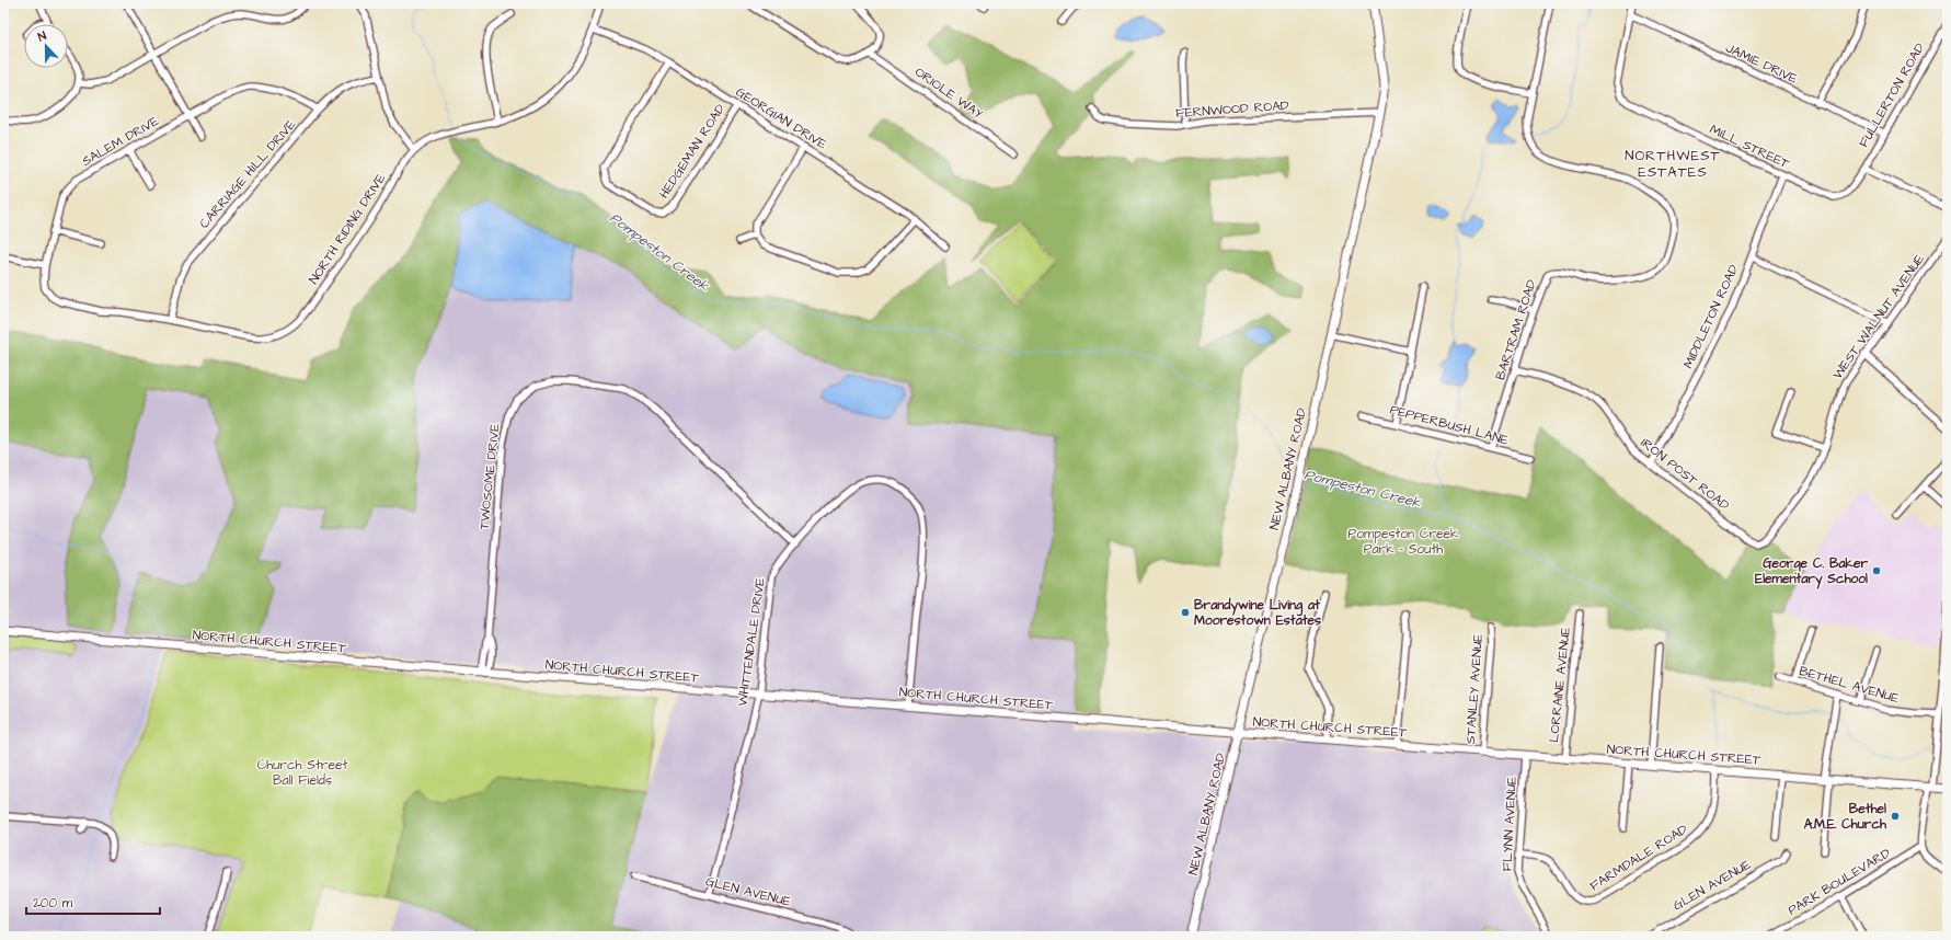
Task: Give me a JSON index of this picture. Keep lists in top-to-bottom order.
{
  "streets": {
    "main road": ["NEW ALBANY ROAD", "NORTH CHURCH STREET"],
    "street": [
      "JAMIE DRIVE",
      "ORIOLE WAY",
      "FULLERTON ROAD",
      "FERNWOOD ROAD",
      "GEORGIAN DRIVE",
      "SALEM DRIVE",
      "MILL STREET",
      "HEDGEMAN ROAD",
      "CARRIAGE HILL DRIVE",
      "NORTH RIDING DRIVE",
      "MIDDLETON ROAD",
      "WEST WALNUT AVENUE",
      "BARTRAM ROAD",
      "PEPPERBUSH LANE",
      "IRON POST ROAD",
      "TWOSOME DRIVE",
      "WHITTENDALE DRIVE",
      "LORRAINE AVENUE",
      "BETHEL AVENUE",
      "STANLEY AVENUE",
      "FLYNN AVENUE",
      "FARMDALE ROAD",
      "PARK BOULEVARD",
      "GLEN AVENUE"
    ]
  },
  "crossings": [
    ["JAMIE DRIVE", "FULLERTON ROAD"],
    ["JAMIE DRIVE", "MILL STREET"],
    ["FULLERTON ROAD", "MILL STREET"],
    ["FERNWOOD ROAD", "NEW ALBANY ROAD"],
    ["GEORGIAN DRIVE", "HEDGEMAN ROAD"],
    ["GEORGIAN DRIVE", "NORTH RIDING DRIVE"],
    ["SALEM DRIVE", "CARRIAGE HILL DRIVE"],
    ["SALEM DRIVE", "NORTH RIDING DRIVE"],
    ["MILL STREET", "MIDDLETON ROAD"],
    ["CARRIAGE HILL DRIVE", "NORTH RIDING DRIVE"],
    ["MIDDLETON ROAD", "IRON POST ROAD"],
    ["WEST WALNUT AVENUE", "IRON POST ROAD"],
    ["BARTRAM ROAD", "PEPPERBUSH LANE"],
    ["BARTRAM ROAD", "IRON POST ROAD"],
    ["NEW ALBANY ROAD", "NORTH CHURCH STREET"],
    ["TWOSOME DRIVE", "NORTH CHURCH STREET"],
    ["TWOSOME DRIVE", "WHITTENDALE DRIVE"],
    ["NORTH CHURCH STREET", "WHITTENDALE DRIVE"],
    ["NORTH CHURCH STREET", "LORRAINE AVENUE"],
    ["NORTH CHURCH STREET", "STANLEY AVENUE"],
    ["NORTH CHURCH STREET", "FLYNN AVENUE"],
    ["NORTH CHURCH STREET", "FARMDALE ROAD"],
    ["WHITTENDALE DRIVE", "GLEN AVENUE"],
    ["FLYNN AVENUE", "FARMDALE ROAD"]
  ],
  "districts": ["NORTHWEST ESTATES"],
  "water": ["Pompeston Creek"],
  "parks": ["Pompeston Creek Park - South", "Church Street Ball Fields"],
  "places": ["George C. Baker Elementary School", "Brandywine Living at Moorestown Estates", "Bethel A.M.E. Church"],
  "scale_bar": "200 m",
  "north": "top"
}
